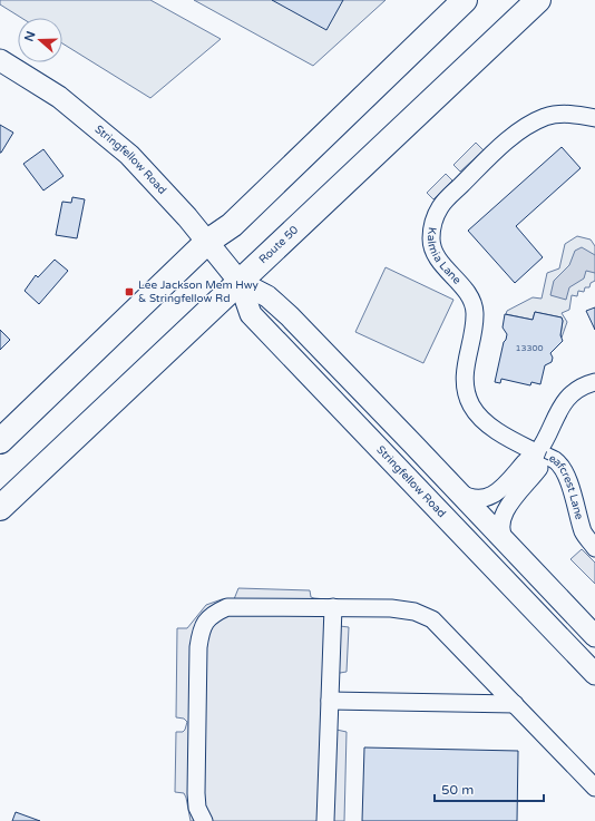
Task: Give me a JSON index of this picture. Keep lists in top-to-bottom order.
{
  "streets": {
    "highway": ["Route 50"],
    "main road": ["Stringfellow Road"],
    "street": ["Kalmia Lane", "Leafcrest Lane"]
  },
  "crossings": [
    ["Stringfellow Road", "Route 50"],
    ["Kalmia Lane", "Leafcrest Lane"]
  ],
  "places": {
    "transit": ["Lee Jackson Mem Hwy & Stringfellow Rd"]
  },
  "house_numbers": ["13300"],
  "scale_bar": "50 m",
  "north": "left"
}
